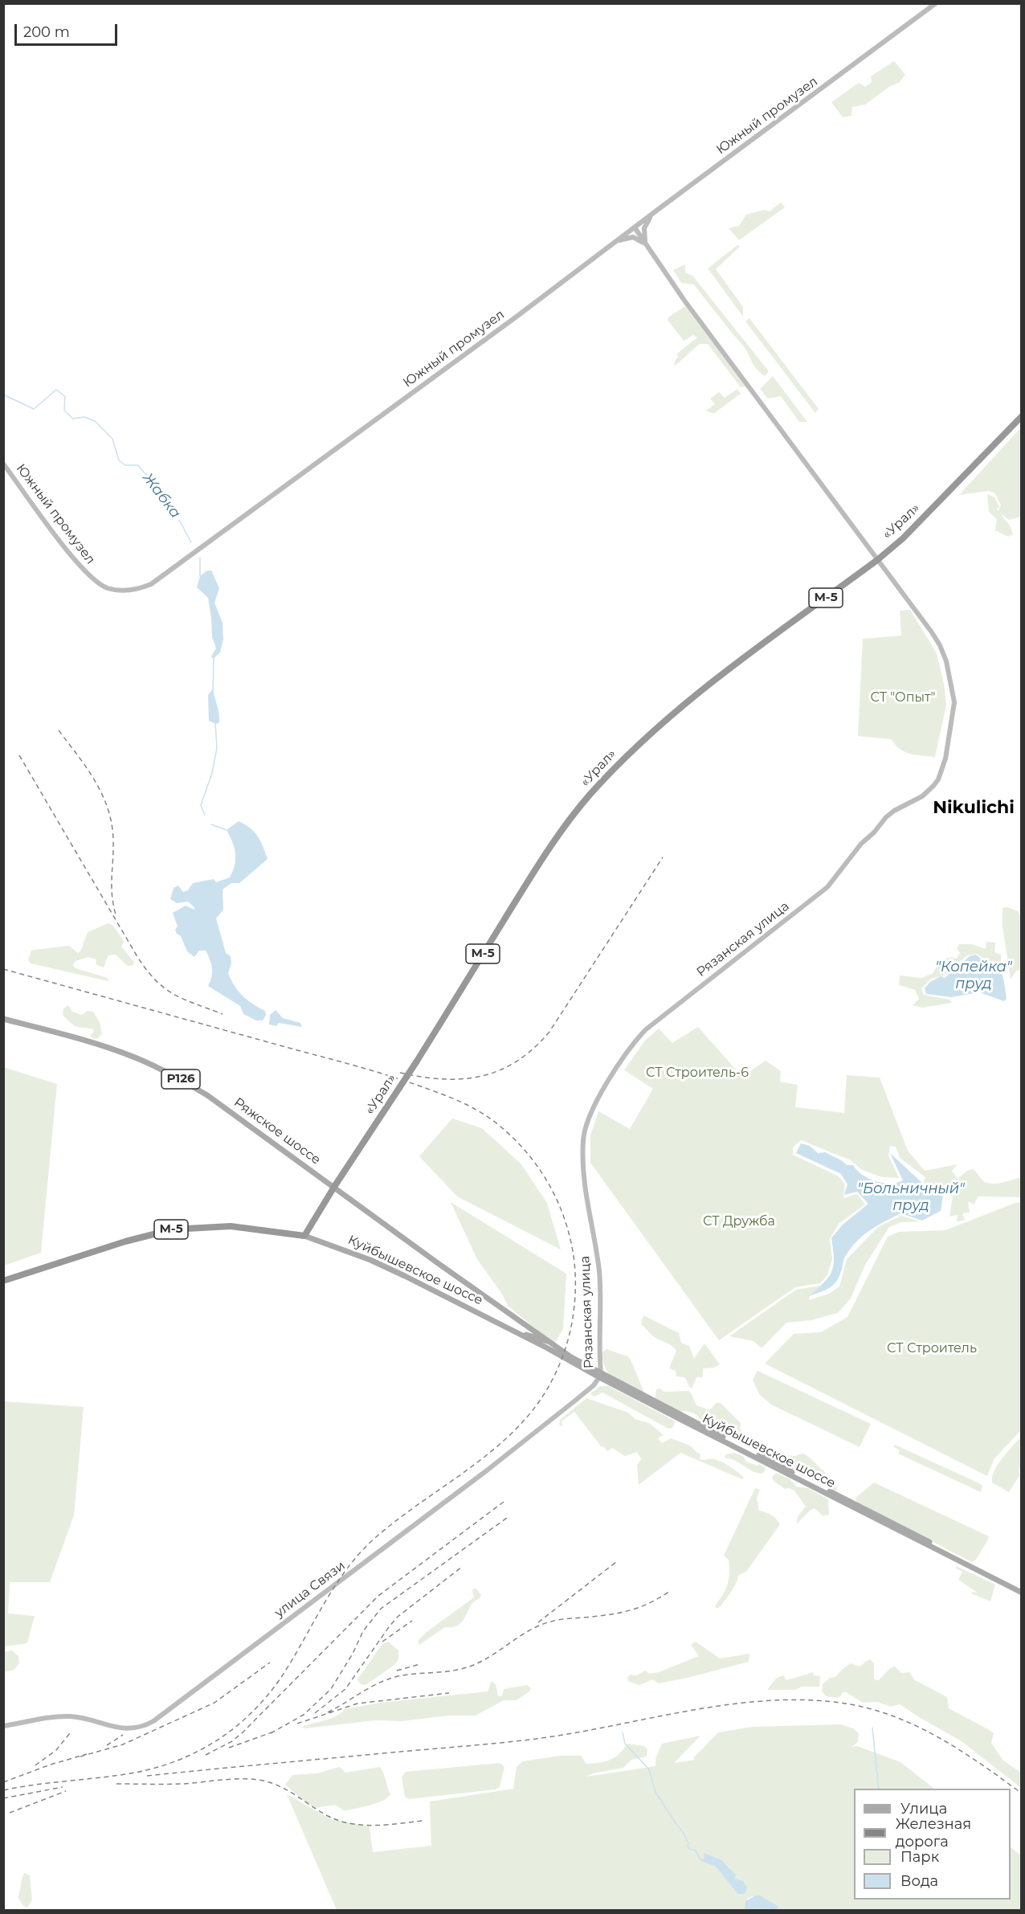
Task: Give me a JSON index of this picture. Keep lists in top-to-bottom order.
{
  "streets": {
    "highway": ["«Урал»", "М-5", "Куйбышевское шоссе"],
    "main road": ["Р126", "Ряжское шоссе"],
    "street": ["Южный промузел", "Рязанская улица", "улица Связи"]
  },
  "crossings": [
    ["Южный промузел", "Рязанская улица"],
    ["«Урал»", "Рязанская улица"],
    ["«Урал»", "Ряжское шоссе"],
    ["«Урал»", "Куйбышевское шоссе"],
    ["Рязанская улица", "Куйбышевское шоссе"],
    ["Рязанская улица", "улица Связи"],
    ["Ряжское шоссе", "Куйбышевское шоссе"],
    ["Куйбышевское шоссе", "улица Связи"]
  ],
  "districts": ["Nikulichi"],
  "water": ["Жабка", "\"Копейка\" пруд", "\"Больничный\" пруд"],
  "parks": [
    "СТ \"Опыт\"",
    "СТ Строитель-6",
    "СТ Дружба",
    "СТ Строитель"
  ],
  "legend": [
    "Улица",
    "Железная дорога",
    "Парк",
    "Вода"
  ],
  "scale_bar": "200 m"
}
